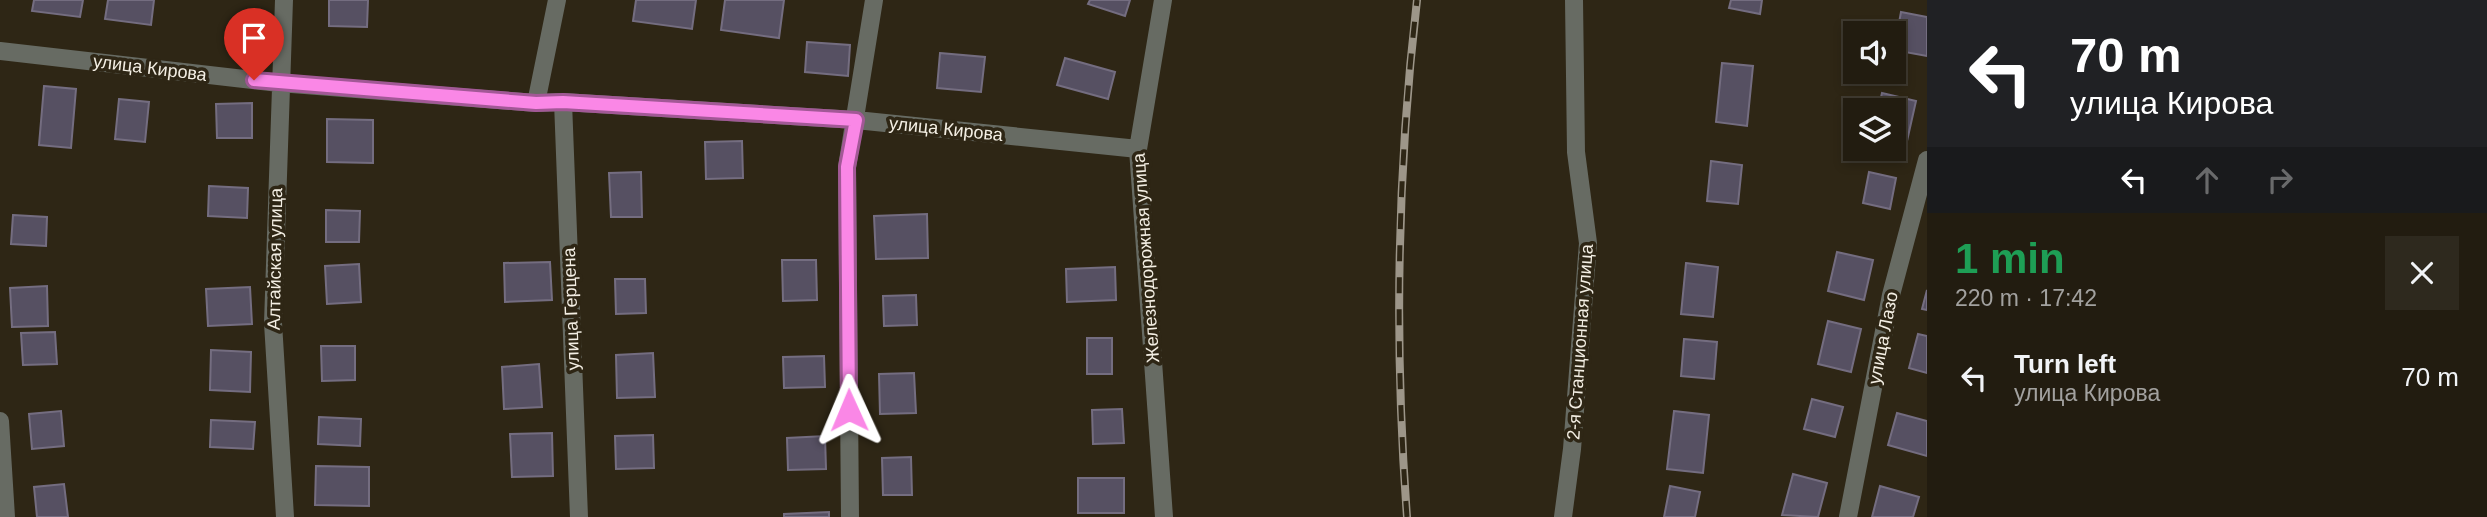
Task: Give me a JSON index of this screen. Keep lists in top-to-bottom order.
{
  "streets": {
    "street": [
      "улица Кирова",
      "Железнодорожная улица",
      "Алтайская улица",
      "улица Герцена",
      "улица Лазо",
      "2-я Станционная улица"
    ]
  },
  "crossings": [
    ["улица Кирова", "Железнодорожная улица"],
    ["улица Кирова", "Алтайская улица"],
    ["улица Кирова", "улица Герцена"]
  ],
  "page": {
    "turn": ["70 m", "улица Кирова"],
    "heading": ["1 min", "220 m · 17:42"],
    "list": [
      {
        "name": "Turn left",
        "note": "улица Кирова",
        "value": "70 m"
      }
    ]
  }
}
